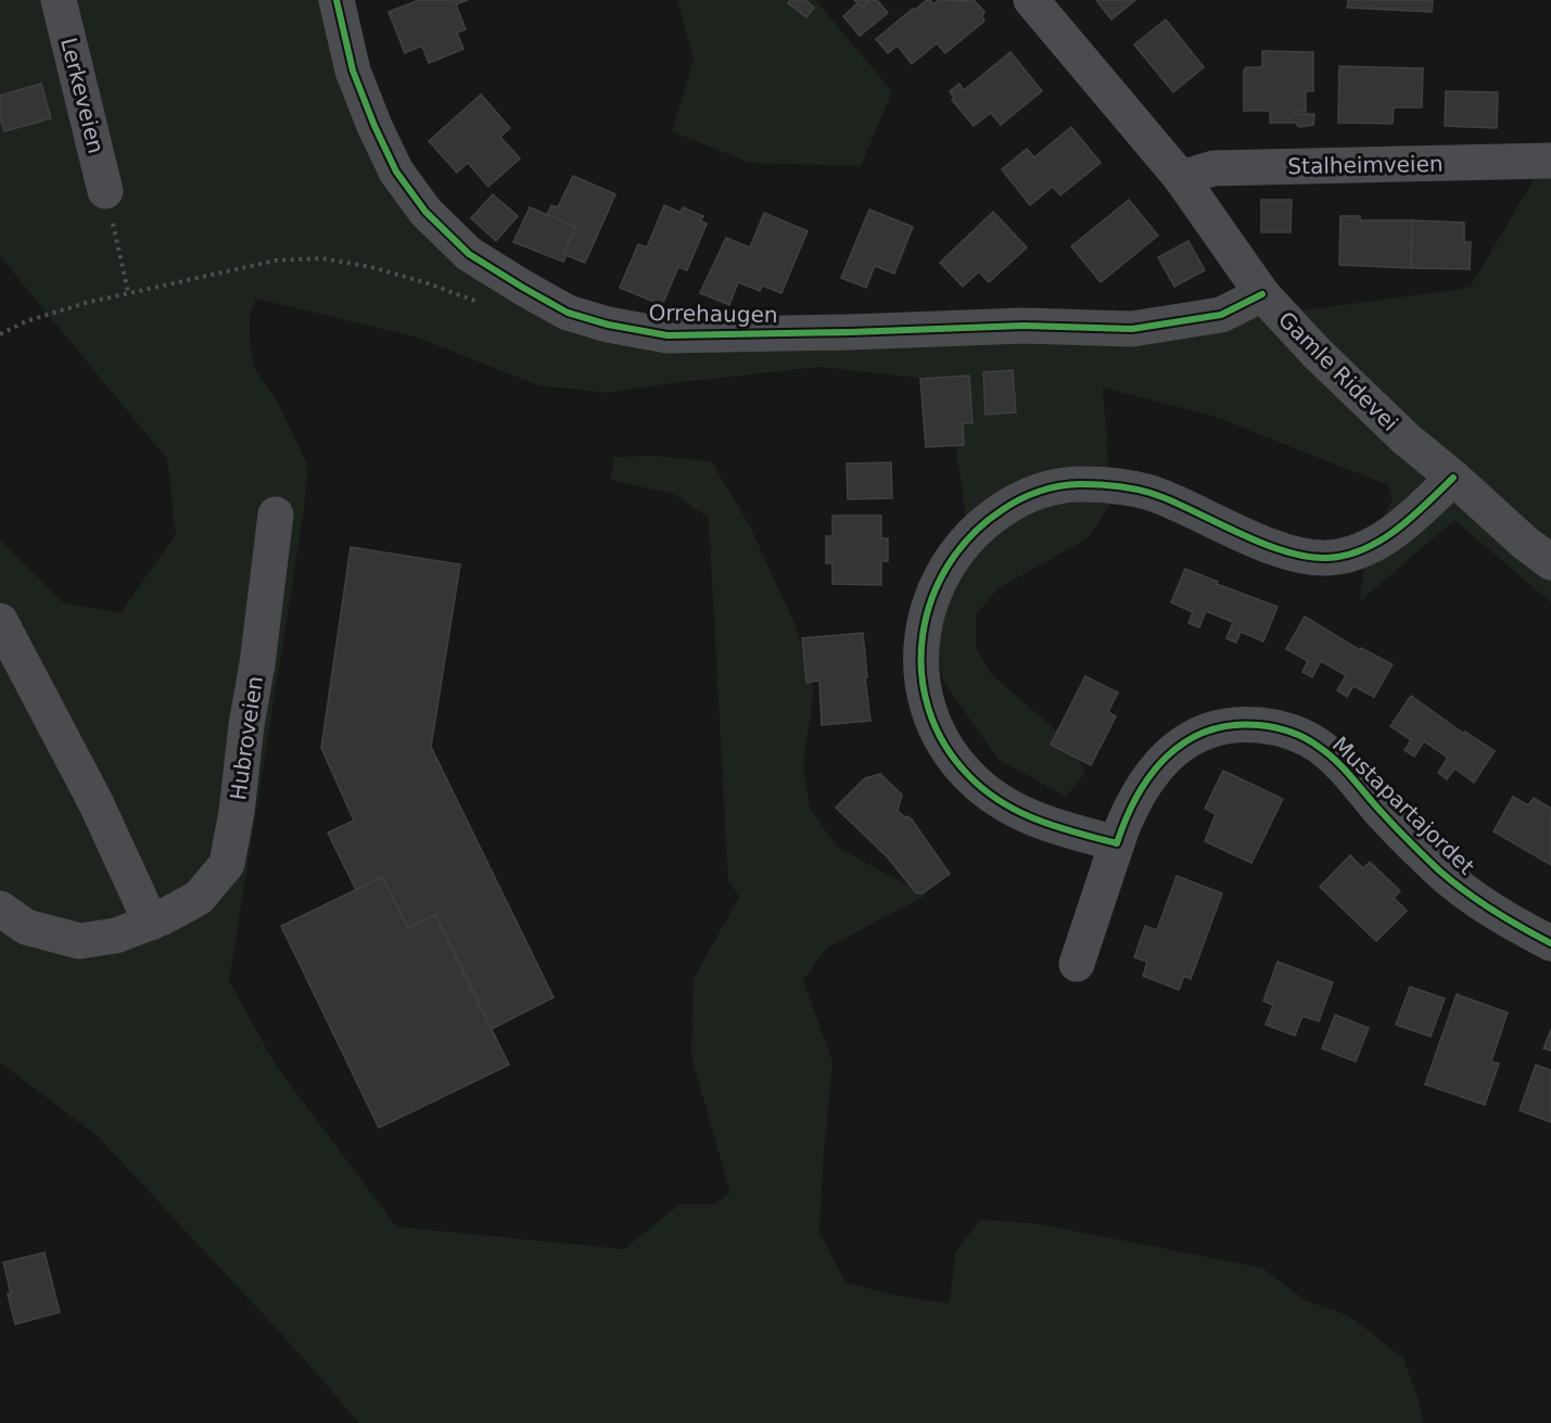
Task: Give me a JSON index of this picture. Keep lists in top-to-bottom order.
{
  "streets": {
    "street": [
      "Lerkeveien",
      "Stalheimveien",
      "Orrehaugen",
      "Gamle Ridevei",
      "Hubroveien",
      "Mustapartajordet"
    ]
  },
  "crossings": [
    ["Stalheimveien", "Gamle Ridevei"],
    ["Orrehaugen", "Gamle Ridevei"]
  ]
}
